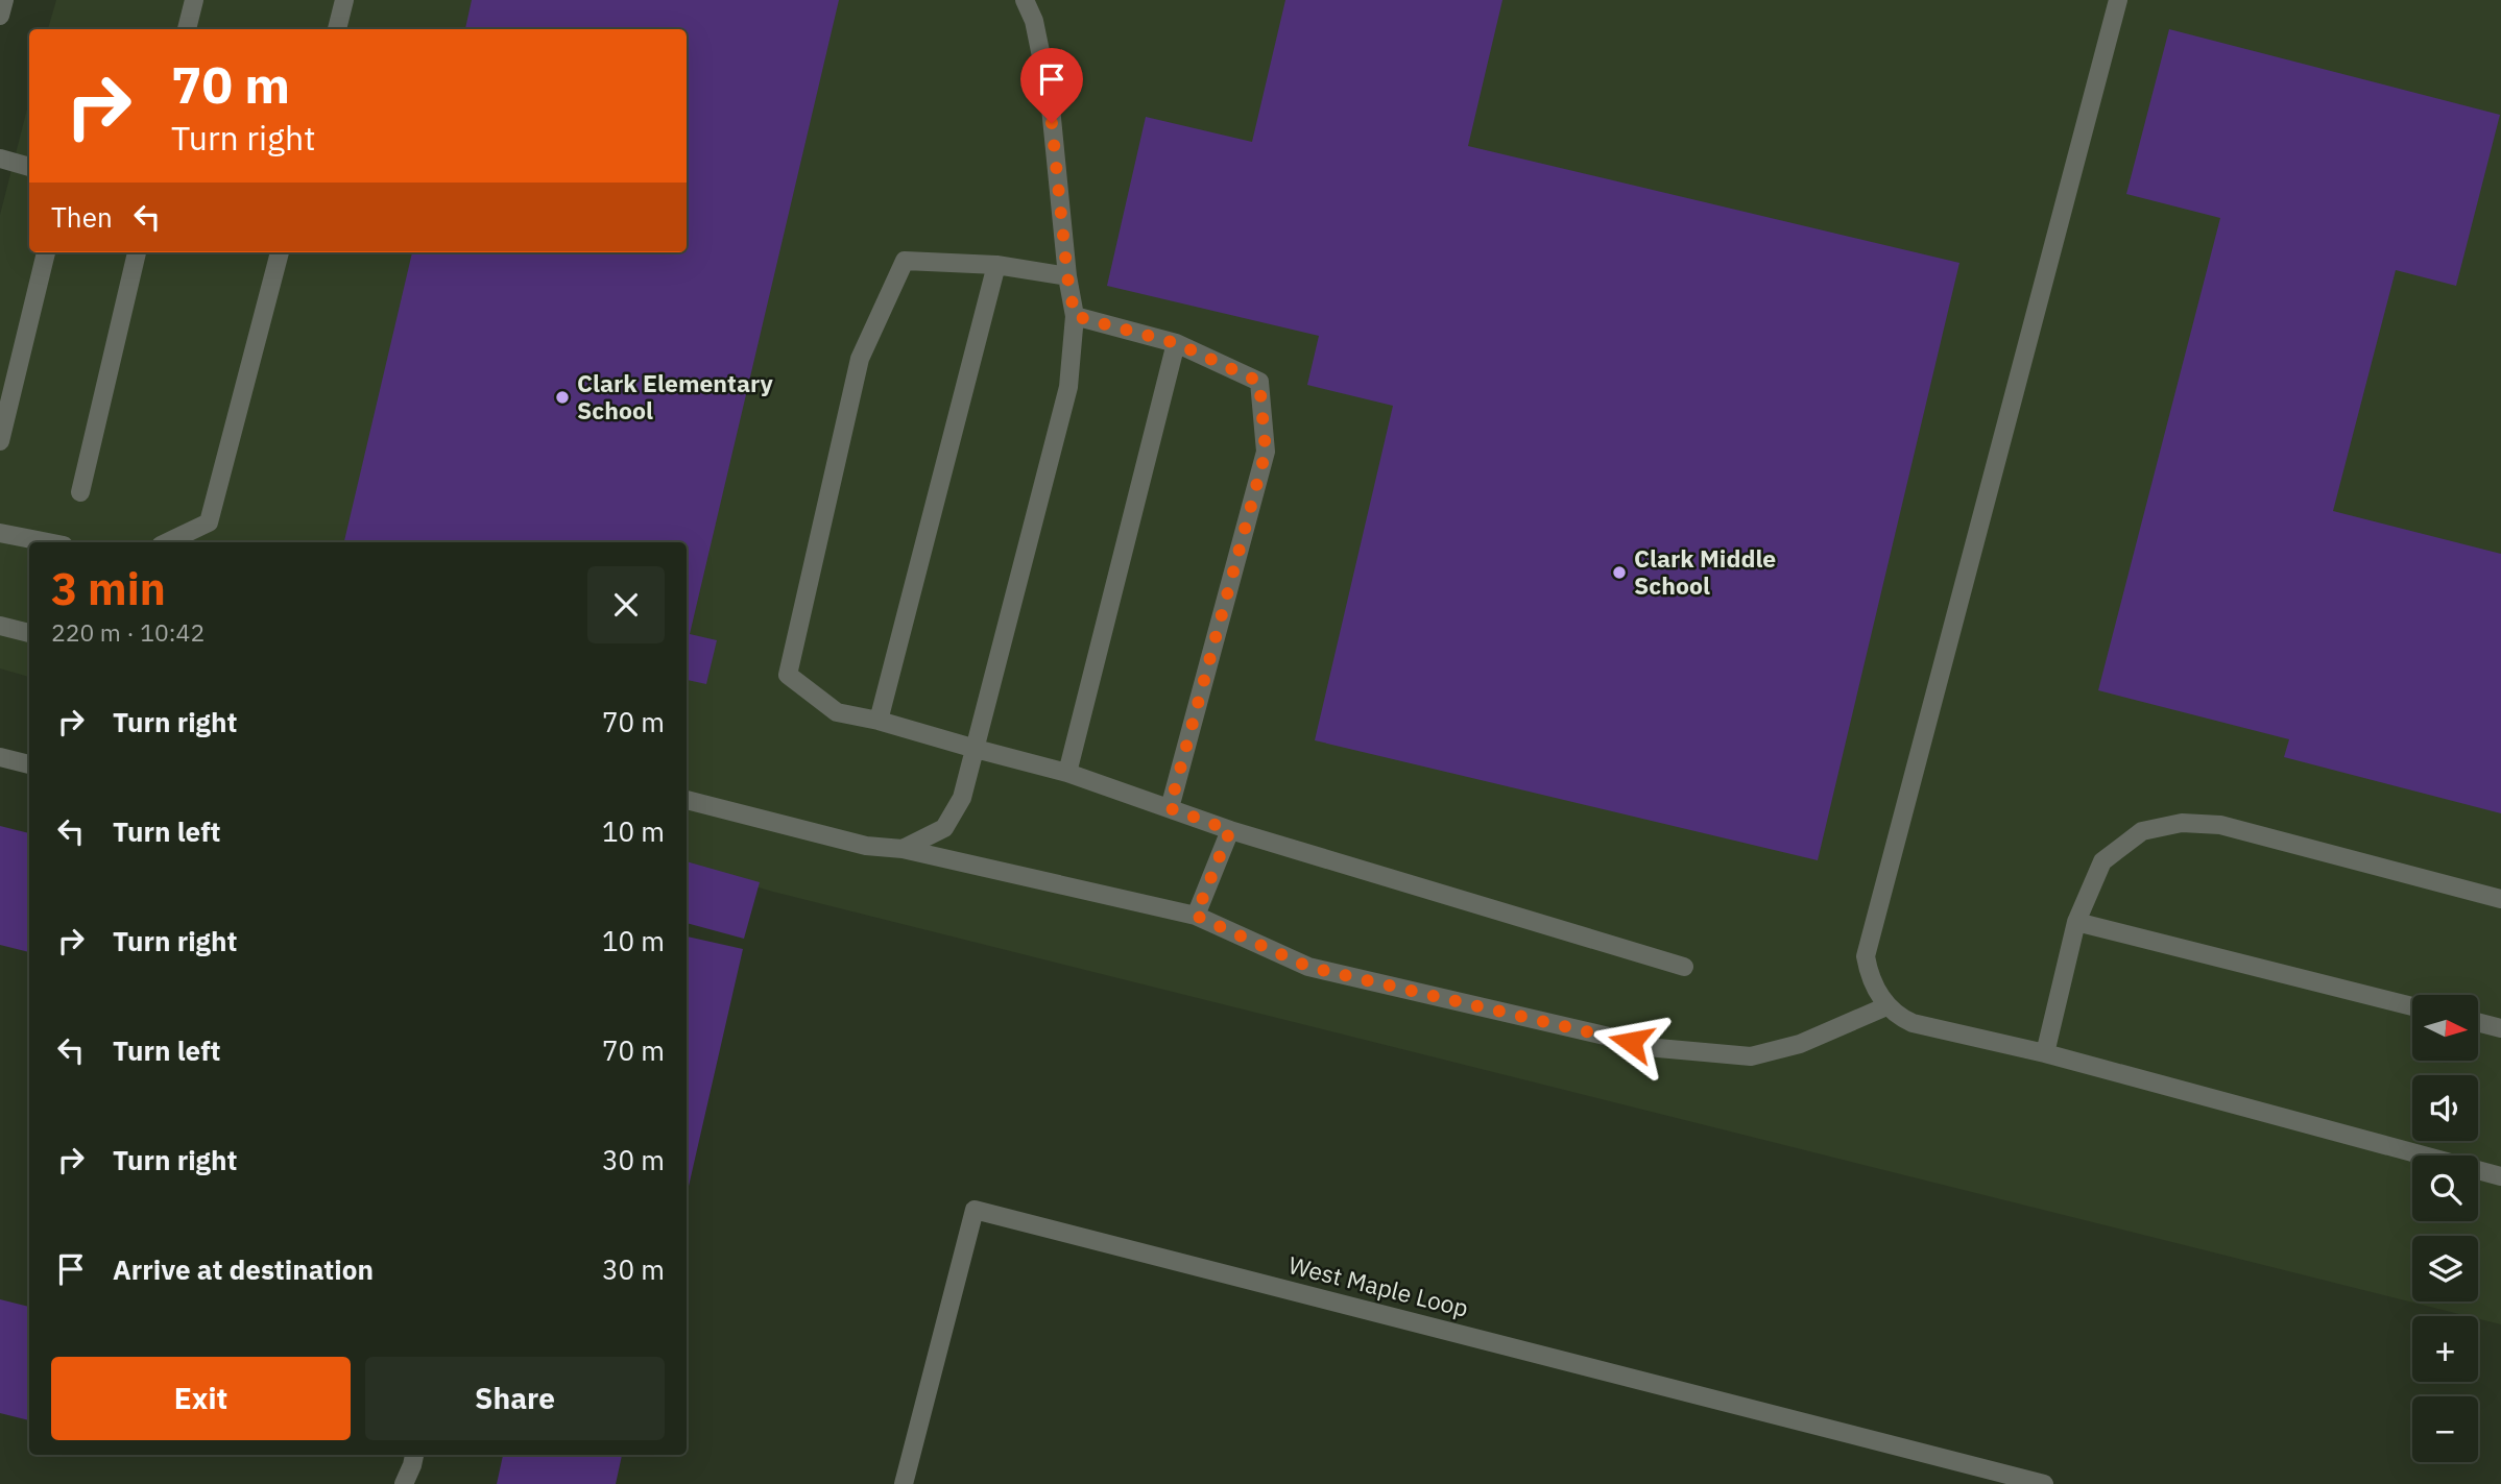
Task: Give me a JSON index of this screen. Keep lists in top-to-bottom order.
{
  "streets": {
    "street": ["West Maple Loop"]
  },
  "places": ["Clark Elementary School", "Clark Middle School"],
  "north": "right",
  "page": {
    "turn": ["70 m", "Turn right"],
    "then": "Then",
    "heading": ["3 min", "220 m · 10:42"],
    "list": [
      {
        "name": "Turn right",
        "value": "70 m"
      },
      {
        "name": "Turn left",
        "value": "10 m"
      },
      {
        "name": "Turn right",
        "value": "10 m"
      },
      {
        "name": "Turn left",
        "value": "70 m"
      },
      {
        "name": "Turn right",
        "value": "30 m"
      },
      {
        "name": "Arrive at destination",
        "value": "30 m"
      }
    ],
    "map_buttons": ["+", "−"],
    "buttons": ["Exit", "Share"]
  }
}
